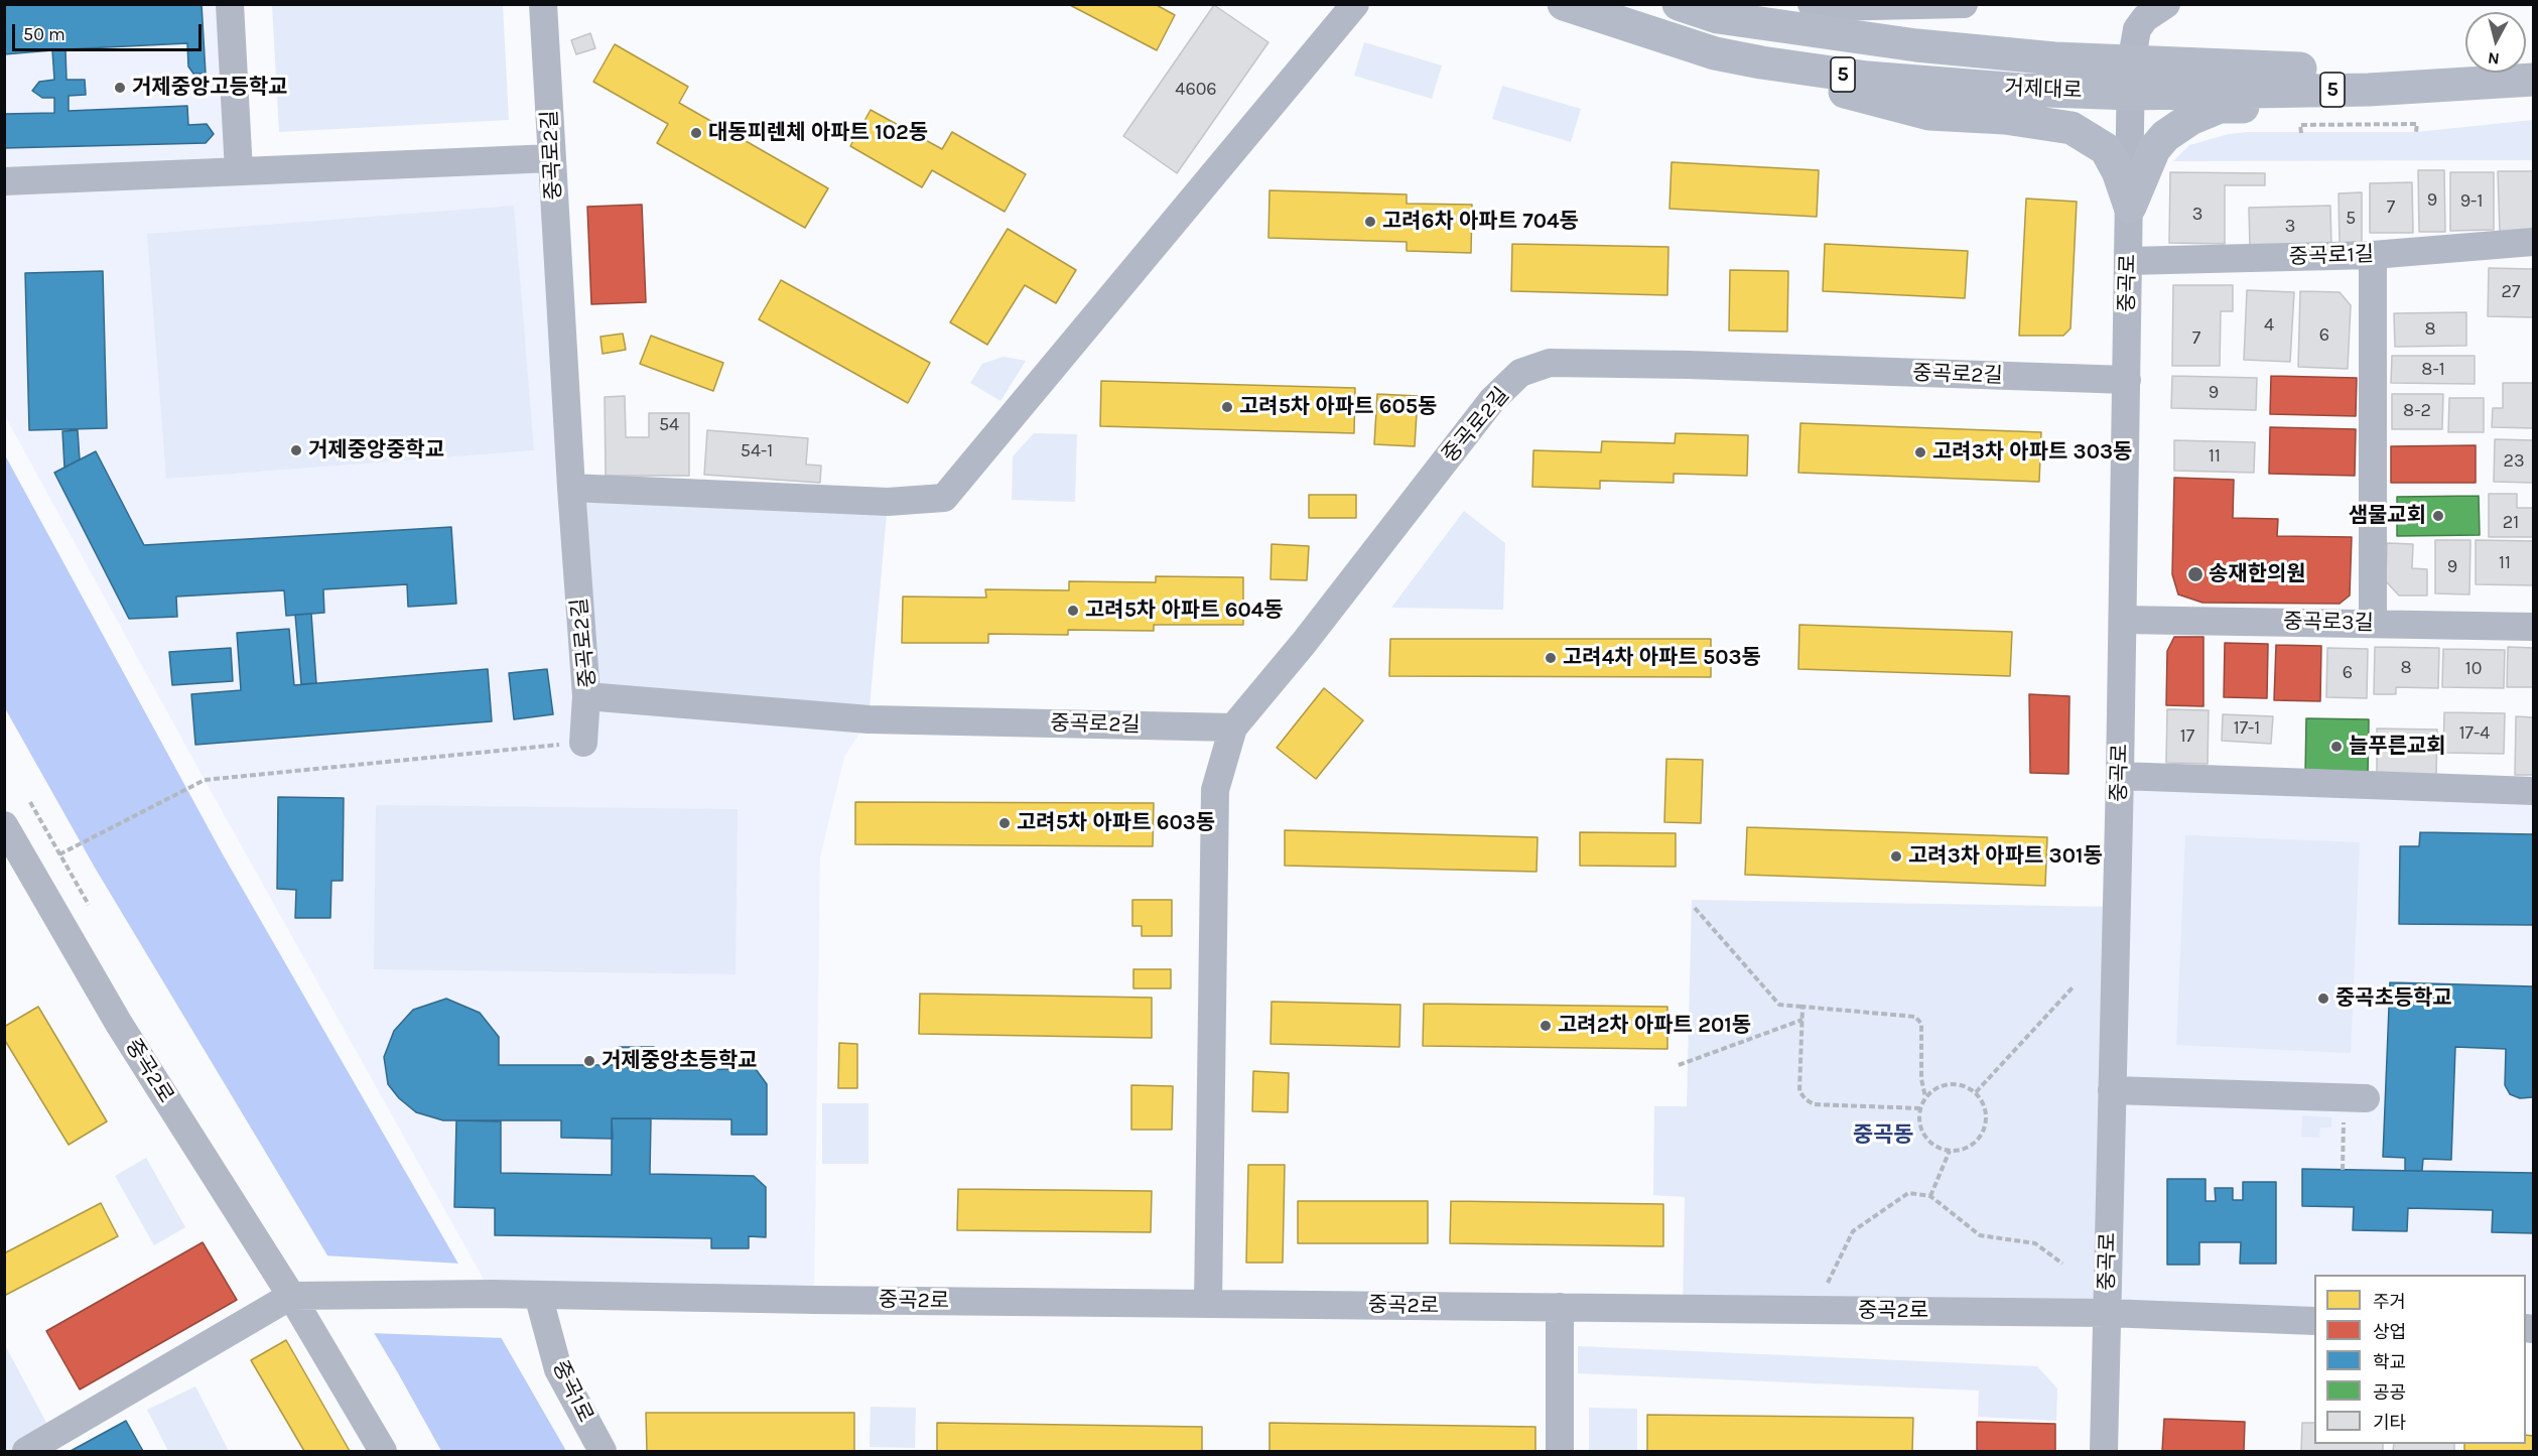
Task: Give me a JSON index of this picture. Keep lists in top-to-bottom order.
{
  "streets": {
    "main road": ["5", "거제대로"],
    "street": [
      "중곡로2길",
      "중곡로1길",
      "중곡로",
      "중곡로3길",
      "중곡2로",
      "중곡1로"
    ]
  },
  "crossings": [
    ["거제대로", "중곡로"],
    ["중곡로2길", "중곡로"],
    ["중곡로1길", "중곡로"],
    ["중곡로", "중곡로3길"],
    ["중곡로", "중곡2로"],
    ["중곡2로", "중곡1로"]
  ],
  "districts": ["중곡동"],
  "places": [
    "거제중앙고등학교",
    "대동피렌체 아파트 102동",
    "고려6차 아파트 704동",
    "고려5차 아파트 605동",
    "거제중앙중학교",
    "고려3차 아파트 303동",
    "샘물교회",
    "송재한의원",
    "고려5차 아파트 604동",
    "고려4차 아파트 503동",
    "늘푸른교회",
    "고려5차 아파트 603동",
    "고려3차 아파트 301동",
    "중곡초등학교",
    "고려2차 아파트 201동",
    "거제중앙초등학교"
  ],
  "house_numbers": [
    "4606",
    "9",
    "9-1",
    "7",
    "3",
    "5",
    "3",
    "27",
    "4",
    "8",
    "6",
    "7",
    "8-1",
    "9",
    "8-2",
    "54",
    "54-1",
    "11",
    "23",
    "21",
    "11",
    "9",
    "8",
    "10",
    "6",
    "17-1",
    "17-4",
    "17"
  ],
  "legend": [
    "주거",
    "상업",
    "학교",
    "공공",
    "기타"
  ],
  "scale_bar": "50 m",
  "north": "bottom"
}
